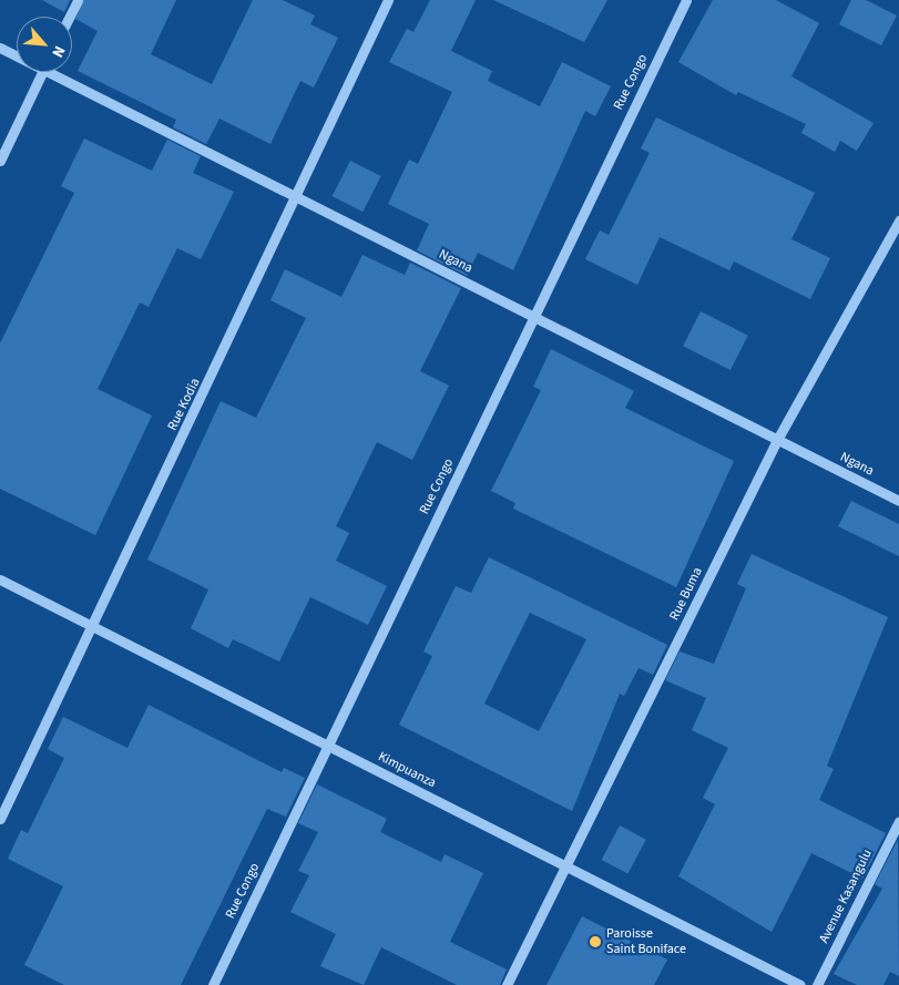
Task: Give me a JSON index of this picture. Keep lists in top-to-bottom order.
{
  "streets": {
    "street": [
      "Rue Congo",
      "Ngana",
      "Rue Kodia",
      "Rue Buma",
      "Kimpuanza",
      "Avenue Kasangulu"
    ]
  },
  "crossings": [
    ["Rue Congo", "Ngana"],
    ["Rue Congo", "Kimpuanza"],
    ["Ngana", "Rue Kodia"],
    ["Ngana", "Rue Buma"],
    ["Rue Kodia", "Kimpuanza"],
    ["Rue Buma", "Kimpuanza"]
  ],
  "places": ["Paroisse Saint Boniface"],
  "north": "bottom right"
}
